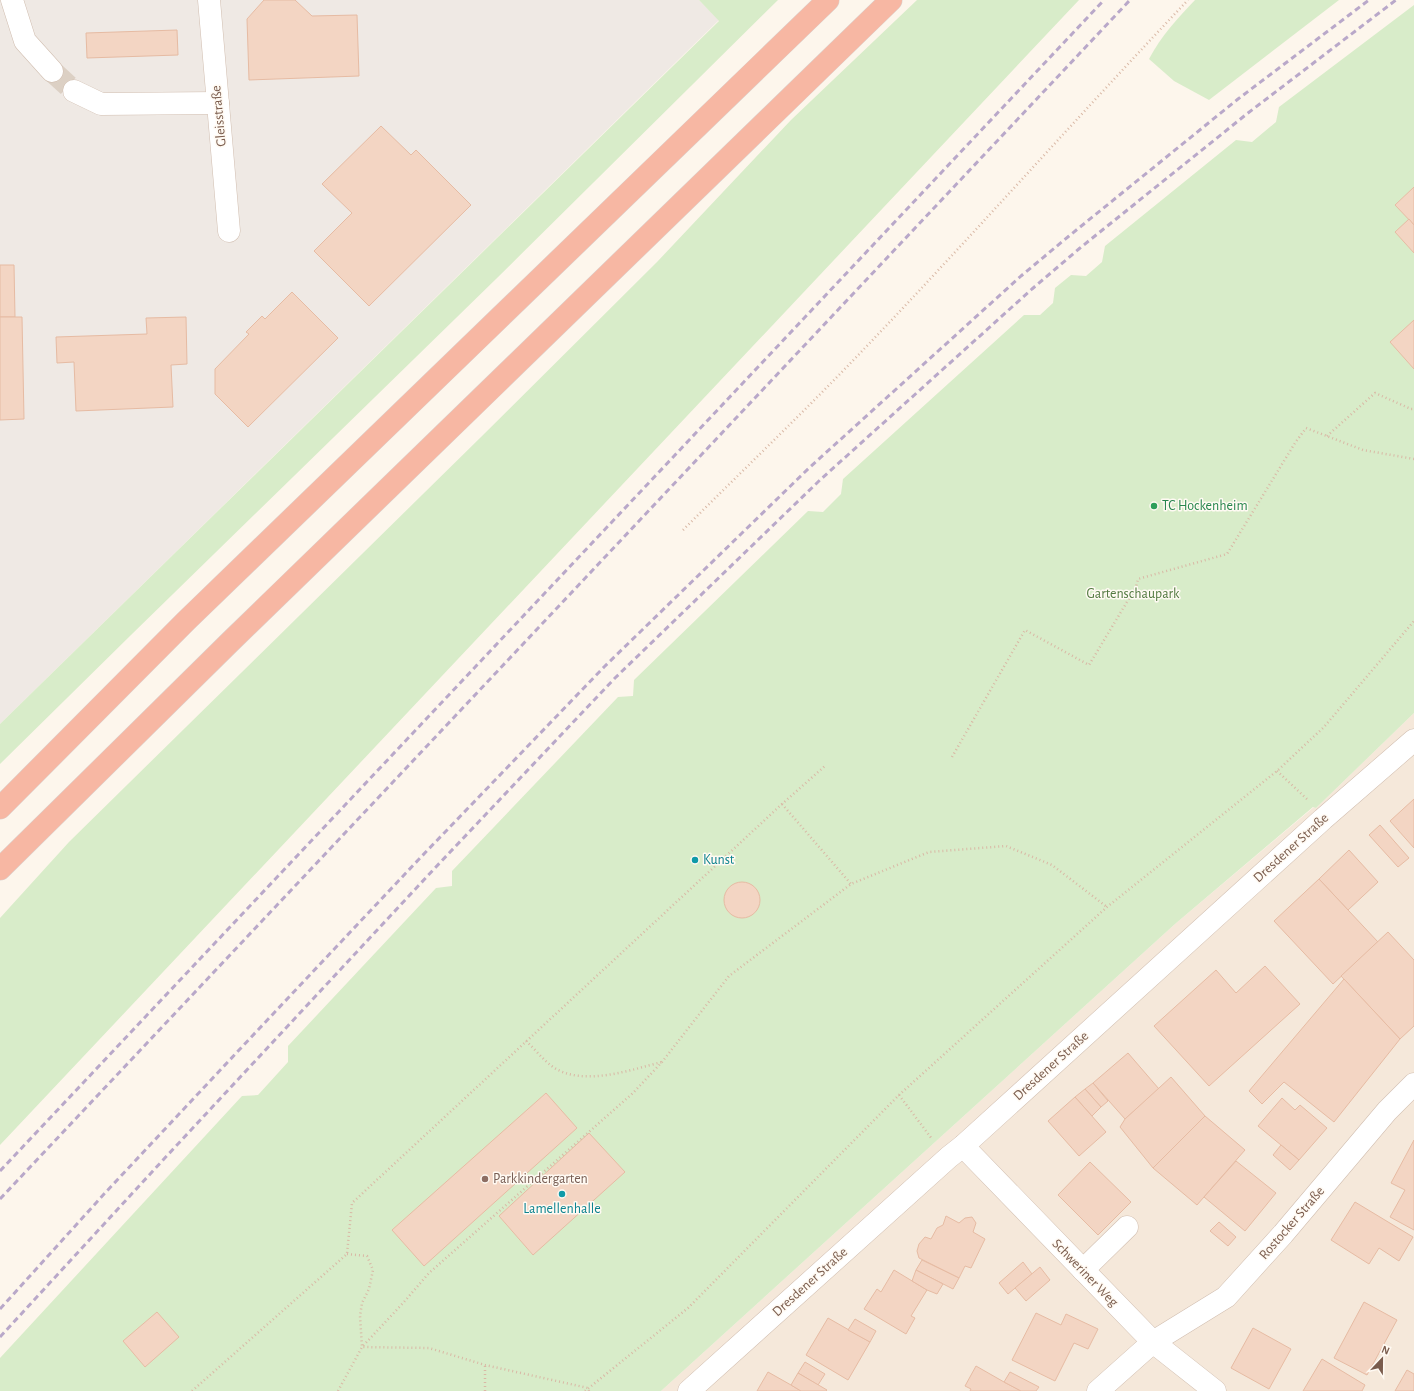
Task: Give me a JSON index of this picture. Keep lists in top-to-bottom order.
{
  "streets": {
    "street": [
      "Gleisstraße",
      "Dresdener Straße",
      "Rostocker Straße",
      "Schweriner Weg"
    ]
  },
  "crossings": [
    ["Dresdener Straße", "Schweriner Weg"],
    ["Rostocker Straße", "Schweriner Weg"]
  ],
  "parks": ["Gartenschaupark"],
  "places": [
    "TC Hockenheim",
    "Kunst",
    "Parkkindergarten",
    "Lamellenhalle"
  ],
  "north": "top"
}
